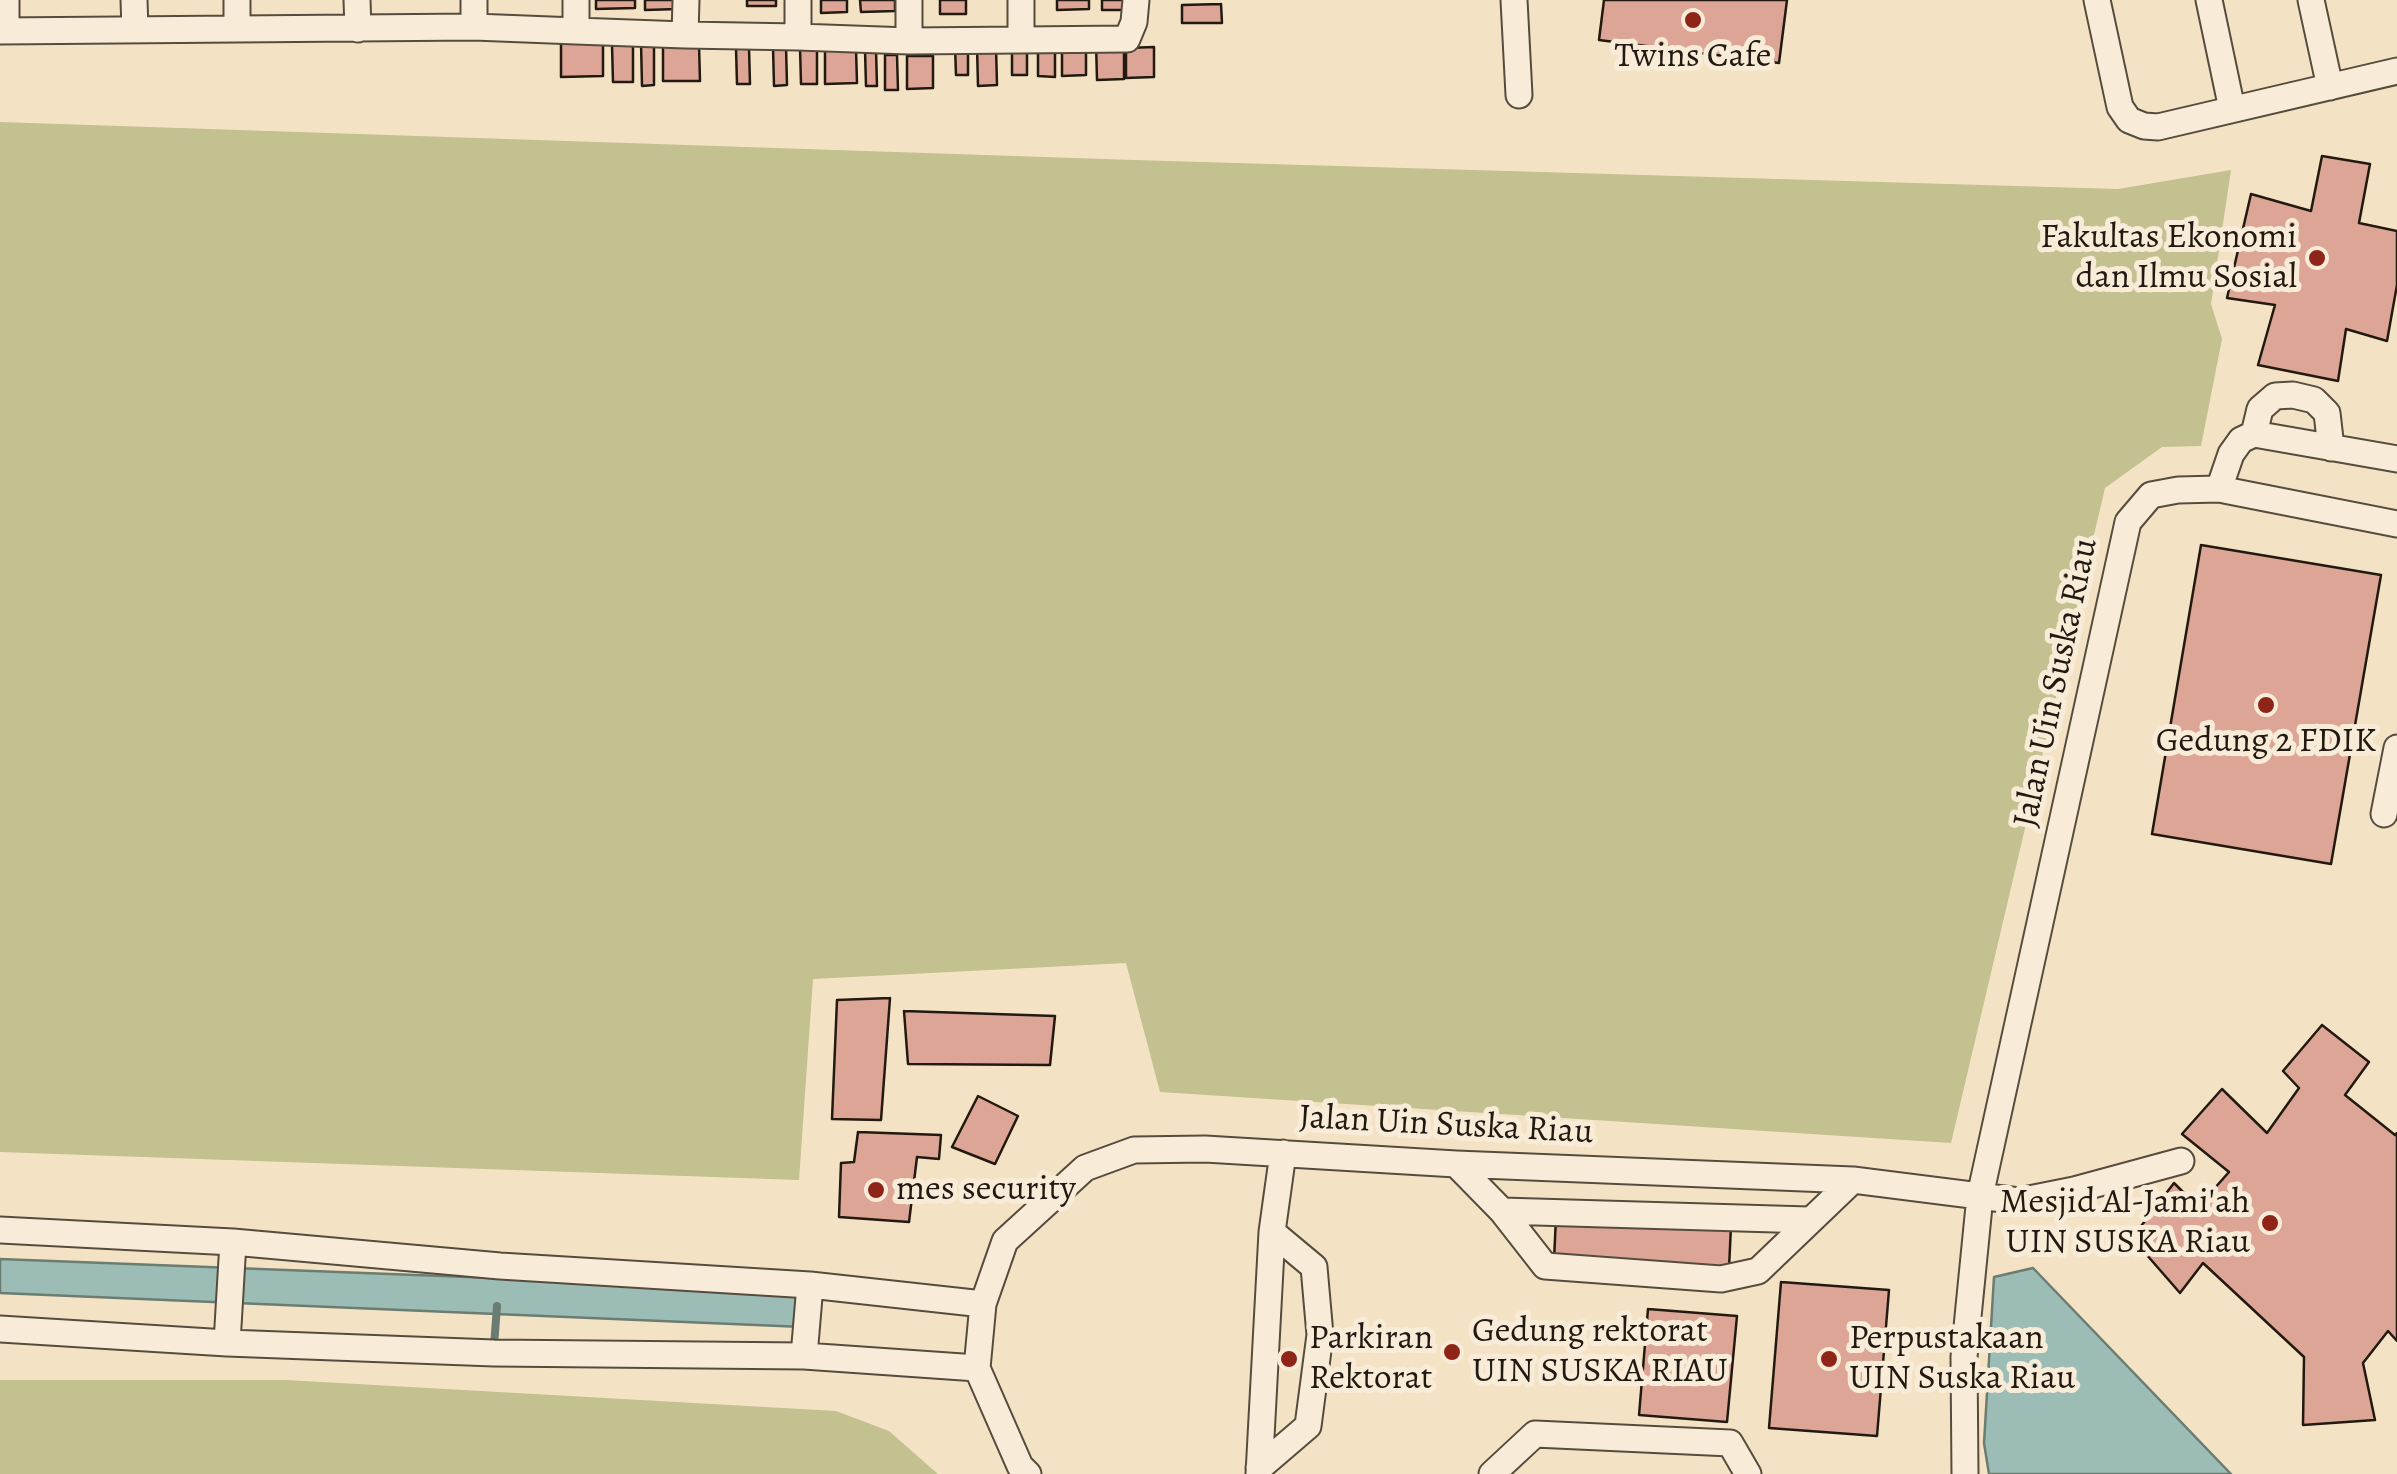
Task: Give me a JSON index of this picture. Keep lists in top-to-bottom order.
{
  "streets": {
    "street": ["Jalan Uin Suska Riau"]
  },
  "places": [
    "Twins Cafe",
    "Fakultas Ekonomi dan Ilmu Sosial",
    "Gedung 2 FDIK",
    "mes security",
    "Mesjid Al-Jami'ah UIN SUSKA Riau",
    "Gedung rektorat UIN SUSKA RIAU",
    "Parkiran Rektorat",
    "Perpustakaan UIN Suska Riau"
  ]
}
